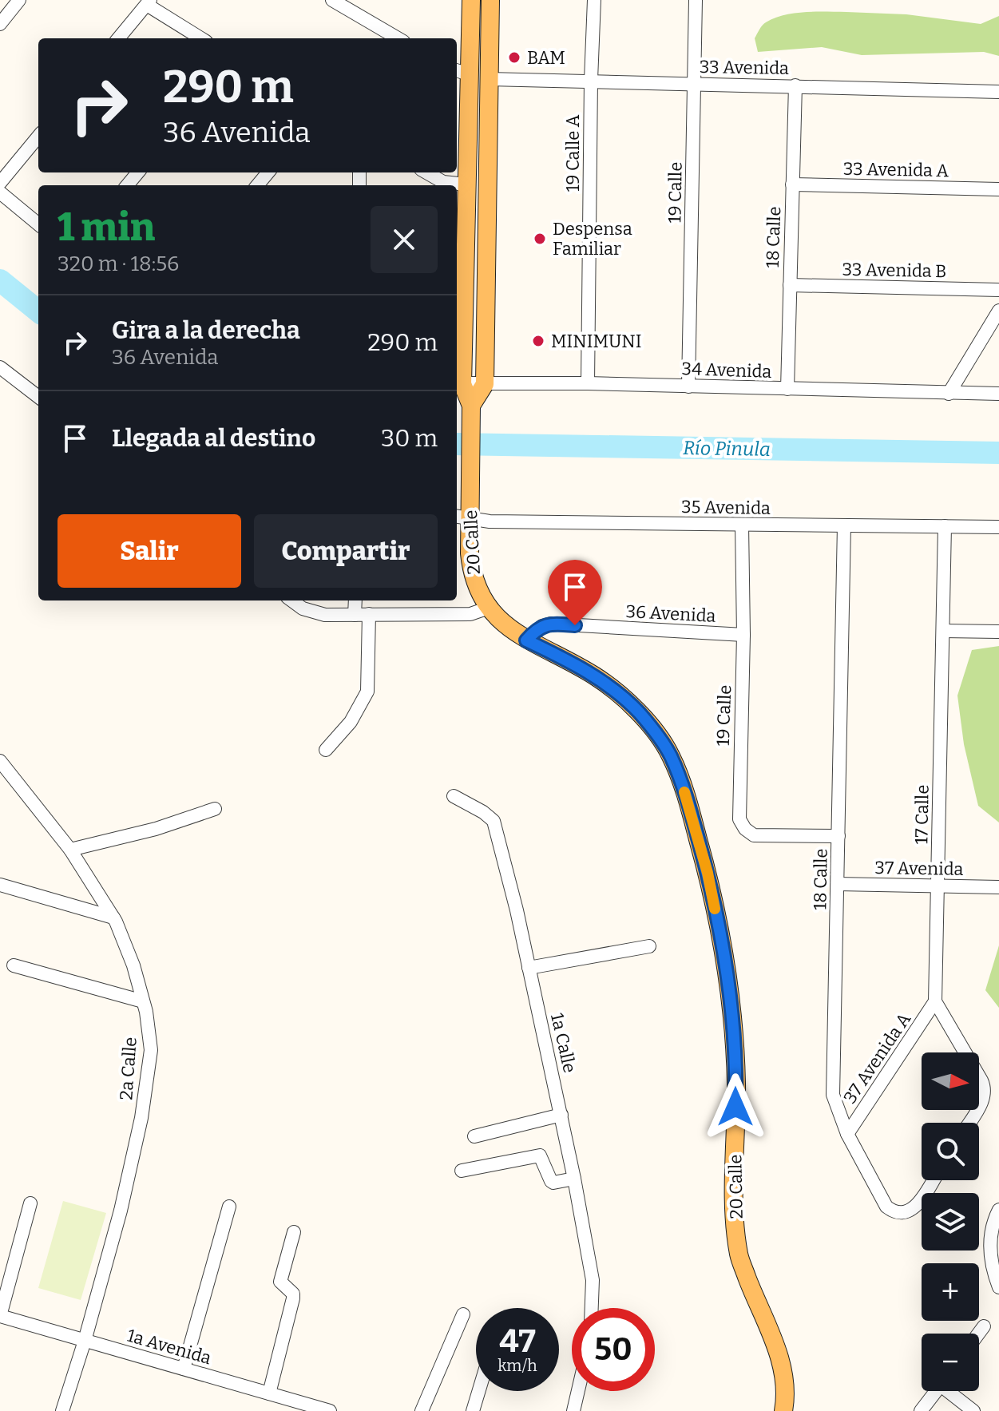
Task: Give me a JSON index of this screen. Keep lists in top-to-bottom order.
{
  "streets": {
    "main road": ["20 Calle"],
    "street": [
      "33 Avenida",
      "19 Calle A",
      "33 Avenida A",
      "19 Calle",
      "18 Calle",
      "33 Avenida B",
      "34 Avenida",
      "35 Avenida",
      "36 Avenida",
      "17 Calle",
      "37 Avenida",
      "1a Calle",
      "37 Avenida A",
      "2a Calle",
      "1a Avenida"
    ]
  },
  "crossings": [
    ["33 Avenida", "19 Calle A"],
    ["33 Avenida", "19 Calle"],
    ["33 Avenida", "18 Calle"],
    ["19 Calle A", "34 Avenida"],
    ["33 Avenida A", "18 Calle"],
    ["19 Calle", "18 Calle"],
    ["19 Calle", "34 Avenida"],
    ["19 Calle", "35 Avenida"],
    ["19 Calle", "36 Avenida"],
    ["18 Calle", "33 Avenida B"],
    ["18 Calle", "34 Avenida"],
    ["18 Calle", "35 Avenida"],
    ["18 Calle", "37 Avenida"],
    ["18 Calle", "37 Avenida A"],
    ["34 Avenida", "20 Calle"],
    ["35 Avenida", "20 Calle"],
    ["35 Avenida", "17 Calle"],
    ["20 Calle", "36 Avenida"],
    ["17 Calle", "37 Avenida"],
    ["17 Calle", "37 Avenida A"],
    ["2a Calle", "1a Avenida"]
  ],
  "water": ["Río Pinula"],
  "places": ["BAM", "Despensa Familiar", "MINIMUNI"],
  "north": "right",
  "page": {
    "turn": ["290 m", "36 Avenida"],
    "heading": ["1 min", "320 m · 18:56"],
    "list": [
      {
        "name": "Gira a la derecha",
        "note": "36 Avenida",
        "value": "290 m"
      },
      {
        "name": "Llegada al destino",
        "value": "30 m"
      }
    ],
    "buttons": ["Salir", "Compartir"],
    "map_buttons": ["+", "−"],
    "speed": "47 km/h",
    "limit": "50"
  }
}
